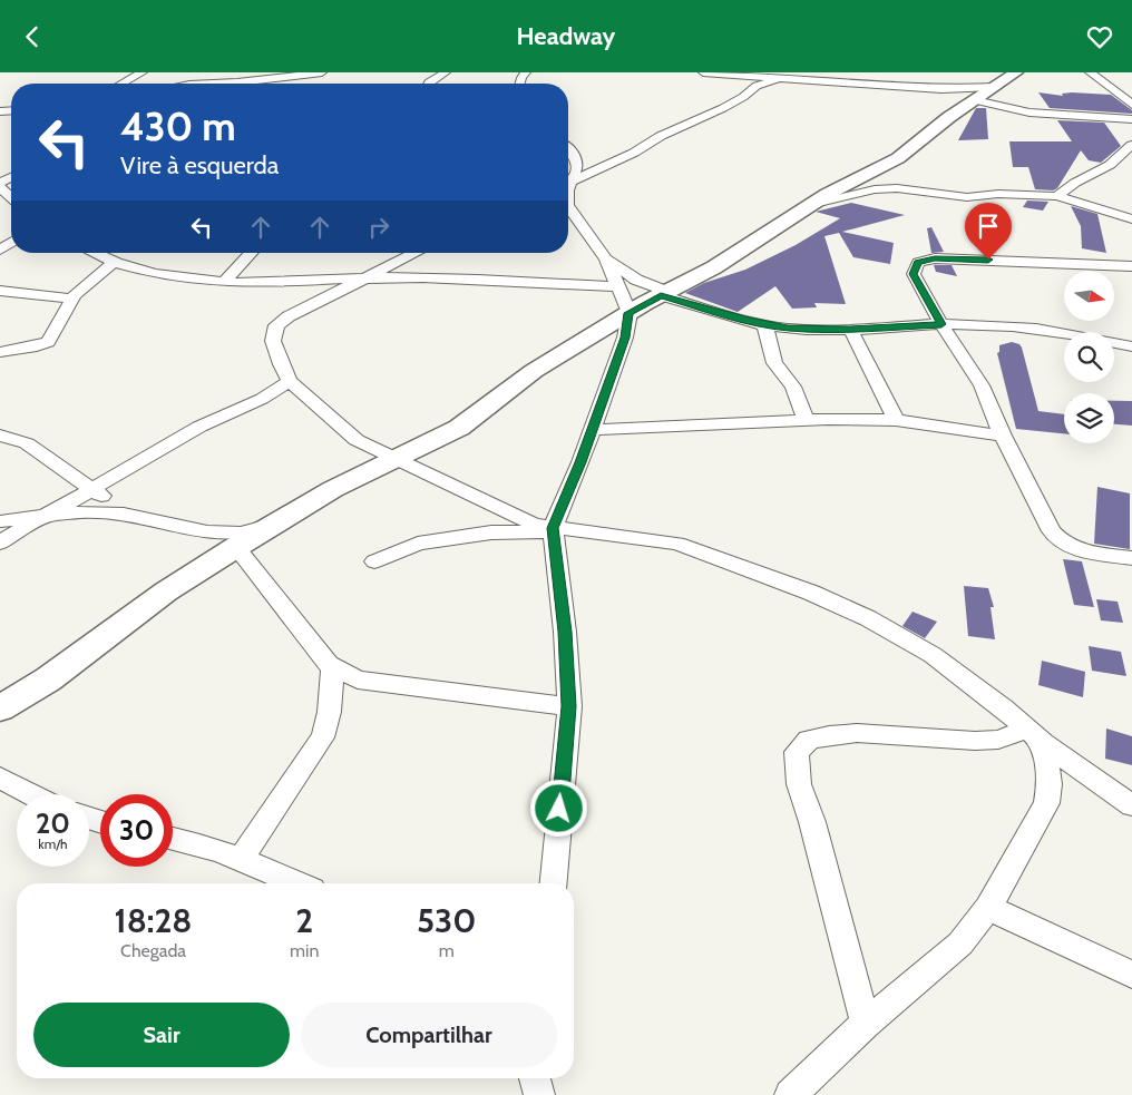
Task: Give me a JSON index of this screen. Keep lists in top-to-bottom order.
{
  "north": "right",
  "page": {
    "header": "Headway",
    "turn": ["430 m", "Vire à esquerda"],
    "speed": "20 km/h",
    "limit": "30",
    "eta": [
      "18:28",
      "Chegada",
      "2",
      "min",
      "530",
      "m"
    ],
    "buttons": ["Sair", "Compartilhar"]
  }
}
